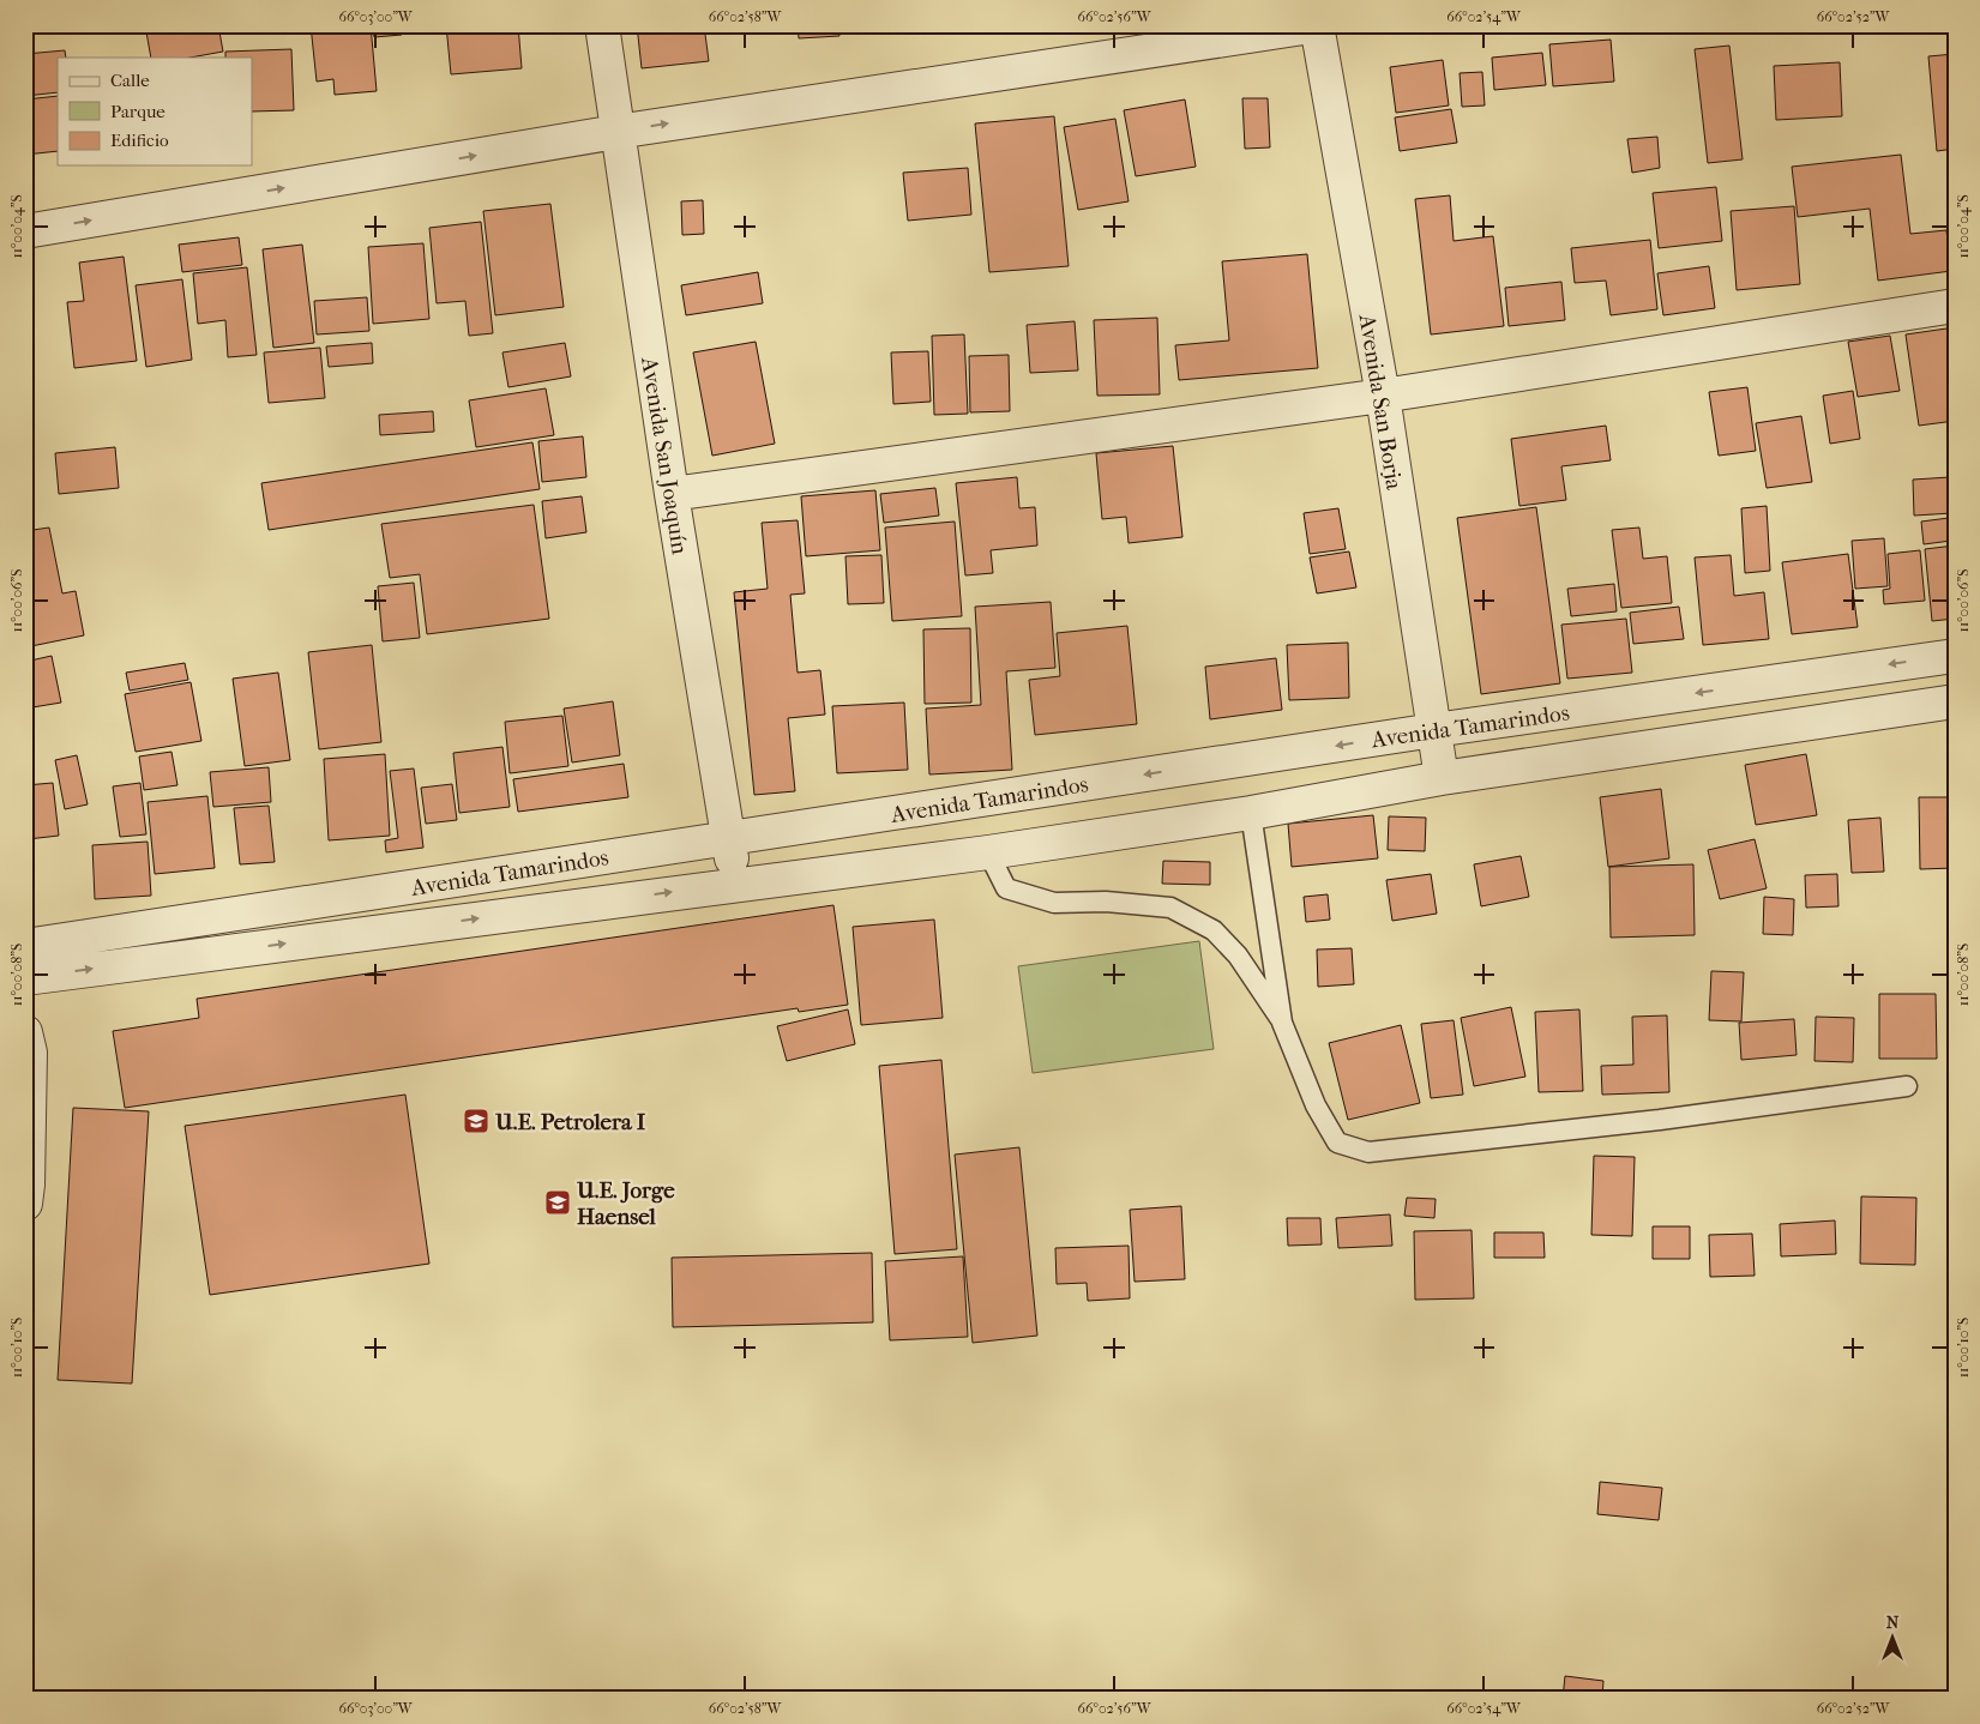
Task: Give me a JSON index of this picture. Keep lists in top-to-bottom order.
{
  "streets": {
    "street": ["Avenida San Borja", "Avenida San Joaquín", "Avenida Tamarindos"]
  },
  "crossings": [
    ["Avenida San Borja", "Avenida Tamarindos"],
    ["Avenida San Joaquín", "Avenida Tamarindos"]
  ],
  "places": {
    "school or university": ["U.E. Petrolera I", "U.E. Jorge Haensel"]
  },
  "legend": ["Calle", "Parque", "Edificio"],
  "north": "top",
  "coordinates": [
    "66°03'00\"W",
    "66°02'58\"W",
    "66°02'56\"W",
    "66°02'54\"W",
    "66°02'52\"W",
    "11°00'04\"S",
    "11°00'06\"S",
    "11°00'08\"S",
    "11°00'10\"S"
  ]
}
